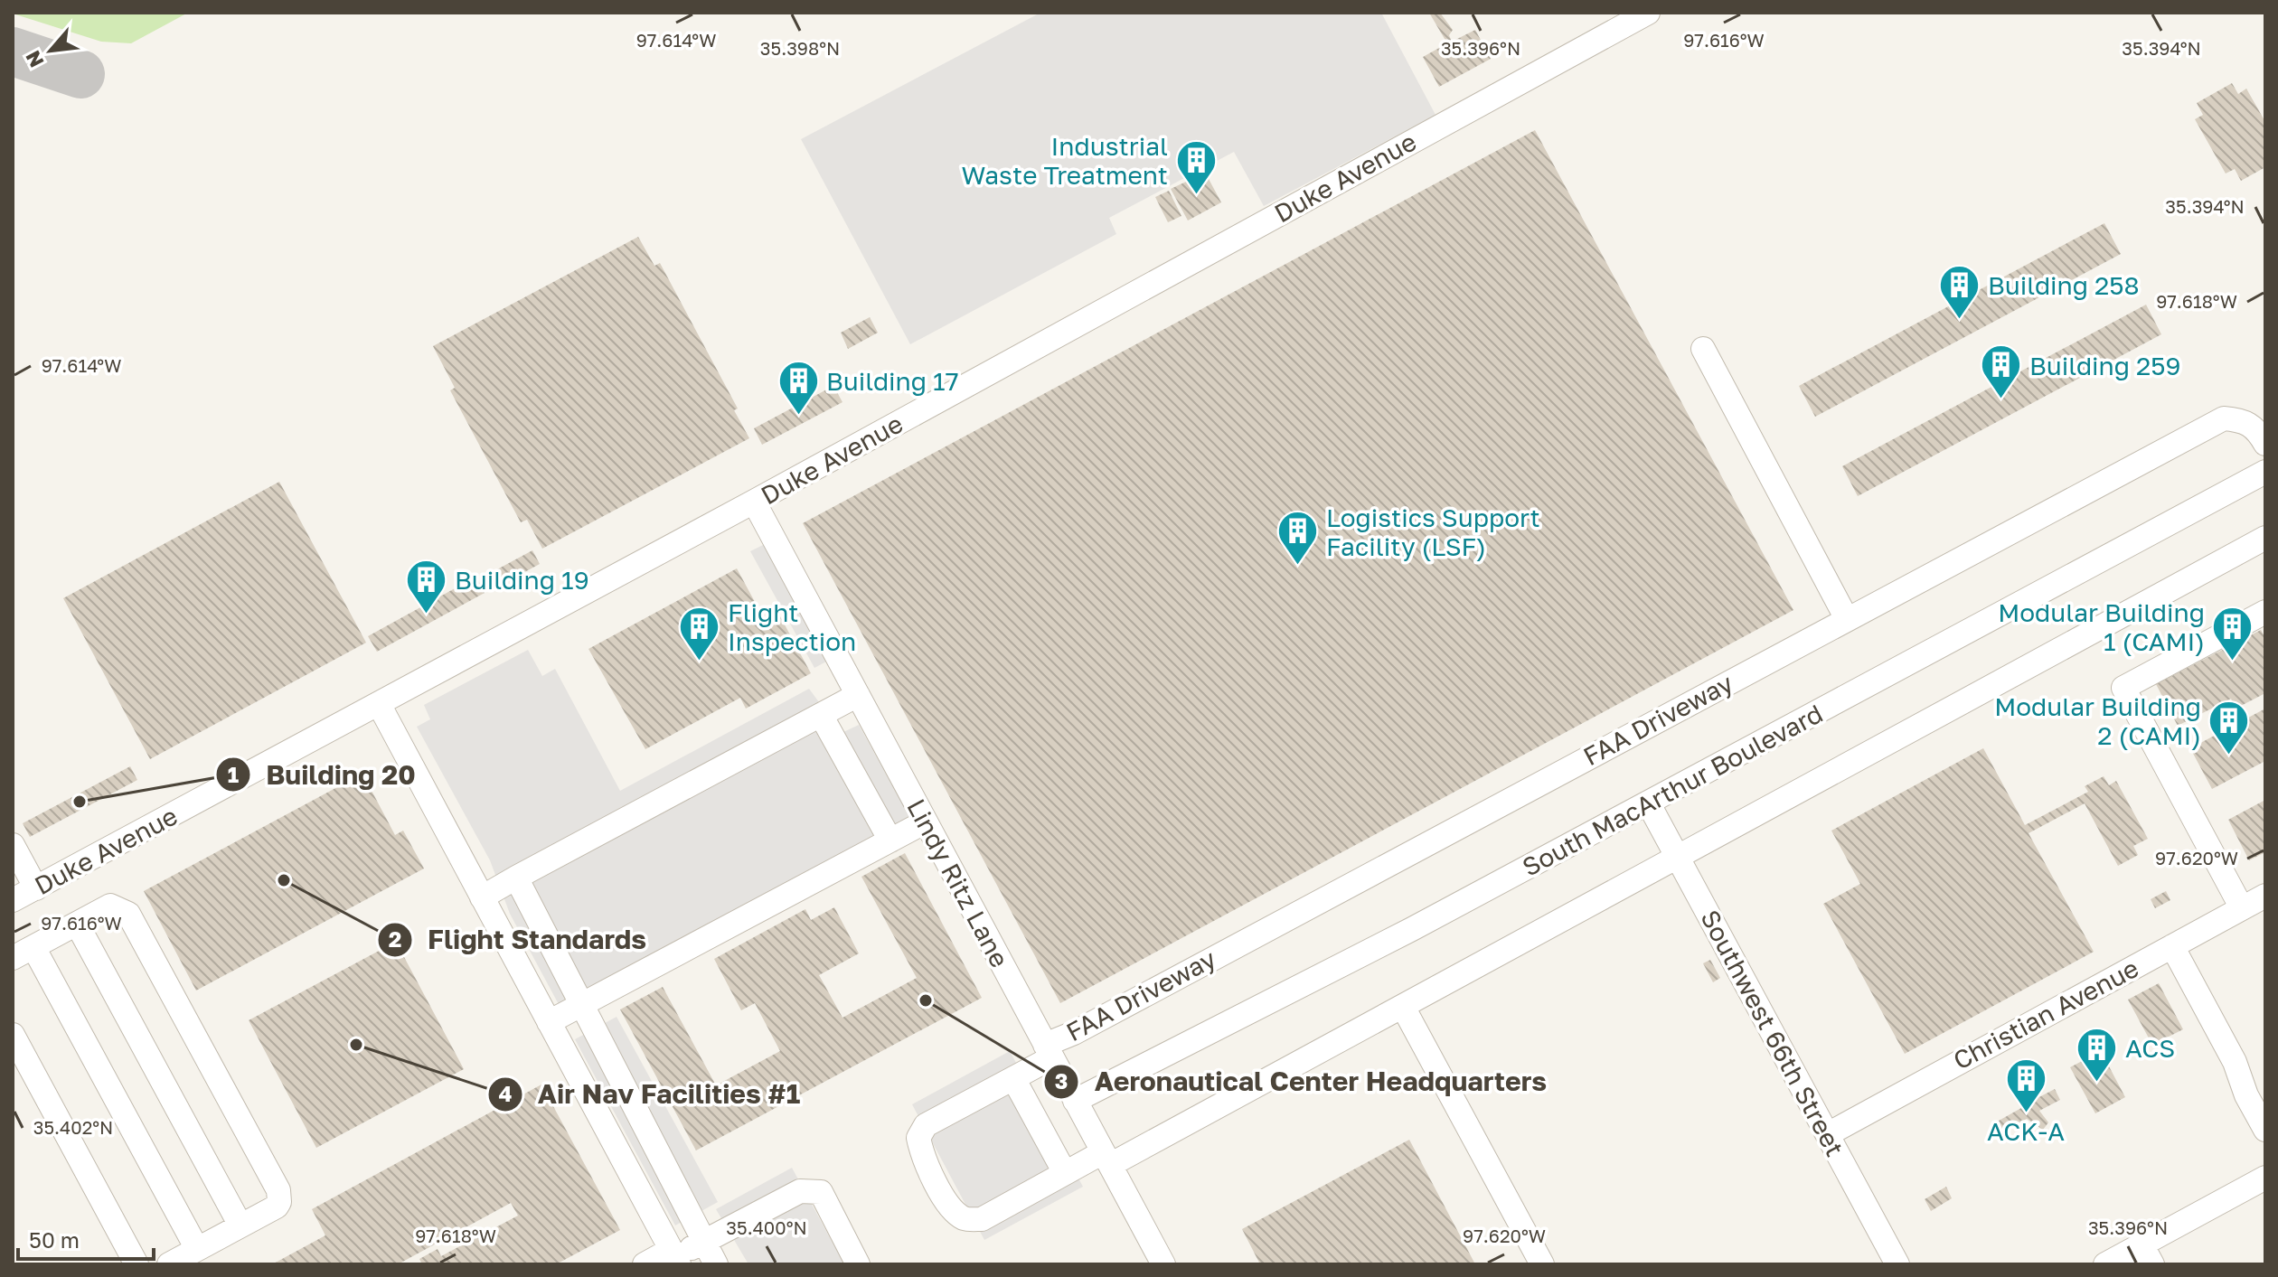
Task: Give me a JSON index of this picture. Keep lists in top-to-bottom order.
{
  "streets": {
    "street": [
      "Duke Avenue",
      "FAA Driveway",
      "South MacArthur Boulevard",
      "Lindy Ritz Lane",
      "Christian Avenue",
      "Southwest 66th Street"
    ]
  },
  "crossings": [
    ["Duke Avenue", "Lindy Ritz Lane"],
    ["FAA Driveway", "Lindy Ritz Lane"],
    ["FAA Driveway", "Southwest 66th Street"],
    ["South MacArthur Boulevard", "Lindy Ritz Lane"],
    ["South MacArthur Boulevard", "Southwest 66th Street"],
    ["Christian Avenue", "Southwest 66th Street"]
  ],
  "places": {
    "building": [
      "Industrial Waste Treatment",
      "Building 258",
      "Building 259",
      "Building 17",
      "Logistics Support Facility (LSF)",
      "Building 19",
      "Flight Inspection",
      "Modular Building 1 (CAMI)",
      "Modular Building 2 (CAMI)",
      "ACS",
      "ACK-A"
    ],
    "other": [
      "Building 20",
      "Flight Standards",
      "Aeronautical Center Headquarters",
      "Air Nav Facilities #1"
    ]
  },
  "scale_bar": "50 m",
  "north": "bottom left",
  "coordinates": [
    "97.614°W",
    "97.616°W",
    "35.398°N",
    "35.396°N",
    "35.394°N",
    "97.618°W",
    "97.620°W",
    "35.402°N",
    "35.400°N"
  ]
}
